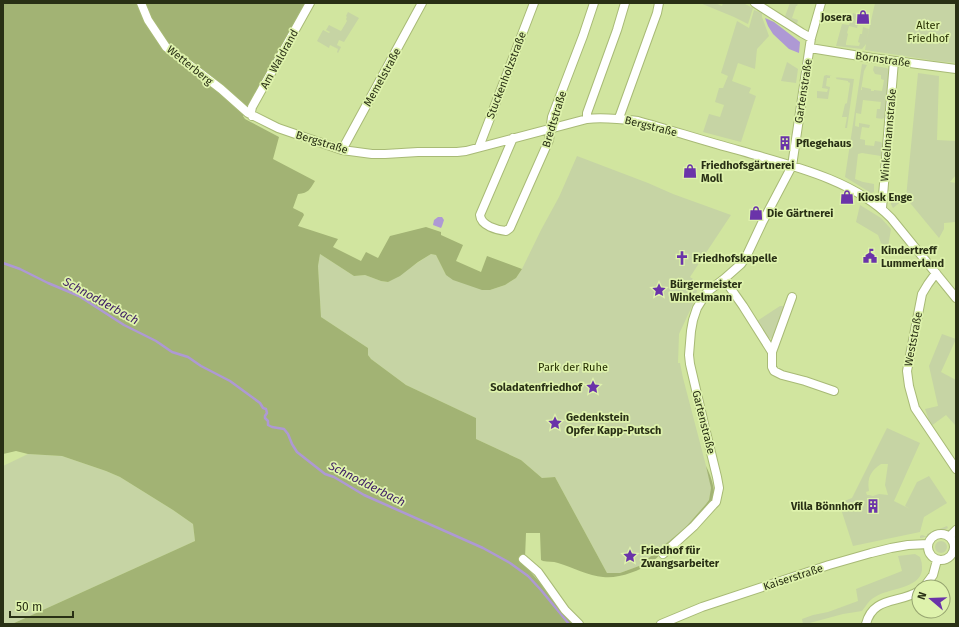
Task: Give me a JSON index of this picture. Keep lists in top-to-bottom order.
{
  "streets": {
    "street": [
      "Am Waldrand",
      "Bornstraße",
      "Wetterberg",
      "Stuckenholzstraße",
      "Memelstraße",
      "Gartenstraße",
      "Bredtstraße",
      "Bergstraße",
      "Winkelmannstraße",
      "Weststraße",
      "Kaiserstraße"
    ]
  },
  "crossings": [
    ["Am Waldrand", "Wetterberg"],
    ["Am Waldrand", "Bergstraße"],
    ["Bornstraße", "Gartenstraße"],
    ["Bornstraße", "Winkelmannstraße"],
    ["Wetterberg", "Bergstraße"],
    ["Stuckenholzstraße", "Bergstraße"],
    ["Memelstraße", "Bergstraße"],
    ["Gartenstraße", "Bergstraße"],
    ["Bredtstraße", "Bergstraße"],
    ["Bergstraße", "Winkelmannstraße"],
    ["Bergstraße", "Weststraße"]
  ],
  "water": ["Schnodderbach"],
  "parks": ["Alter Friedhof", "Park der Ruhe"],
  "places": {
    "shop": [
      "Josera",
      "Friedhofsgärtnerei Moll",
      "Kiosk Enge",
      "Die Gärtnerei"
    ],
    "building": ["Pflegehaus", "Villa Bönnhoff"],
    "public building": ["Kindertreff Lummerland"],
    "church": ["Friedhofskapelle"],
    "place": [
      "Bürgermeister Winkelmann",
      "Soladatenfriedhof",
      "Gedenkstein Opfer Kapp-Putsch",
      "Friedhof für Zwangsarbeiter"
    ]
  },
  "scale_bar": "50 m",
  "north": "left"
}
